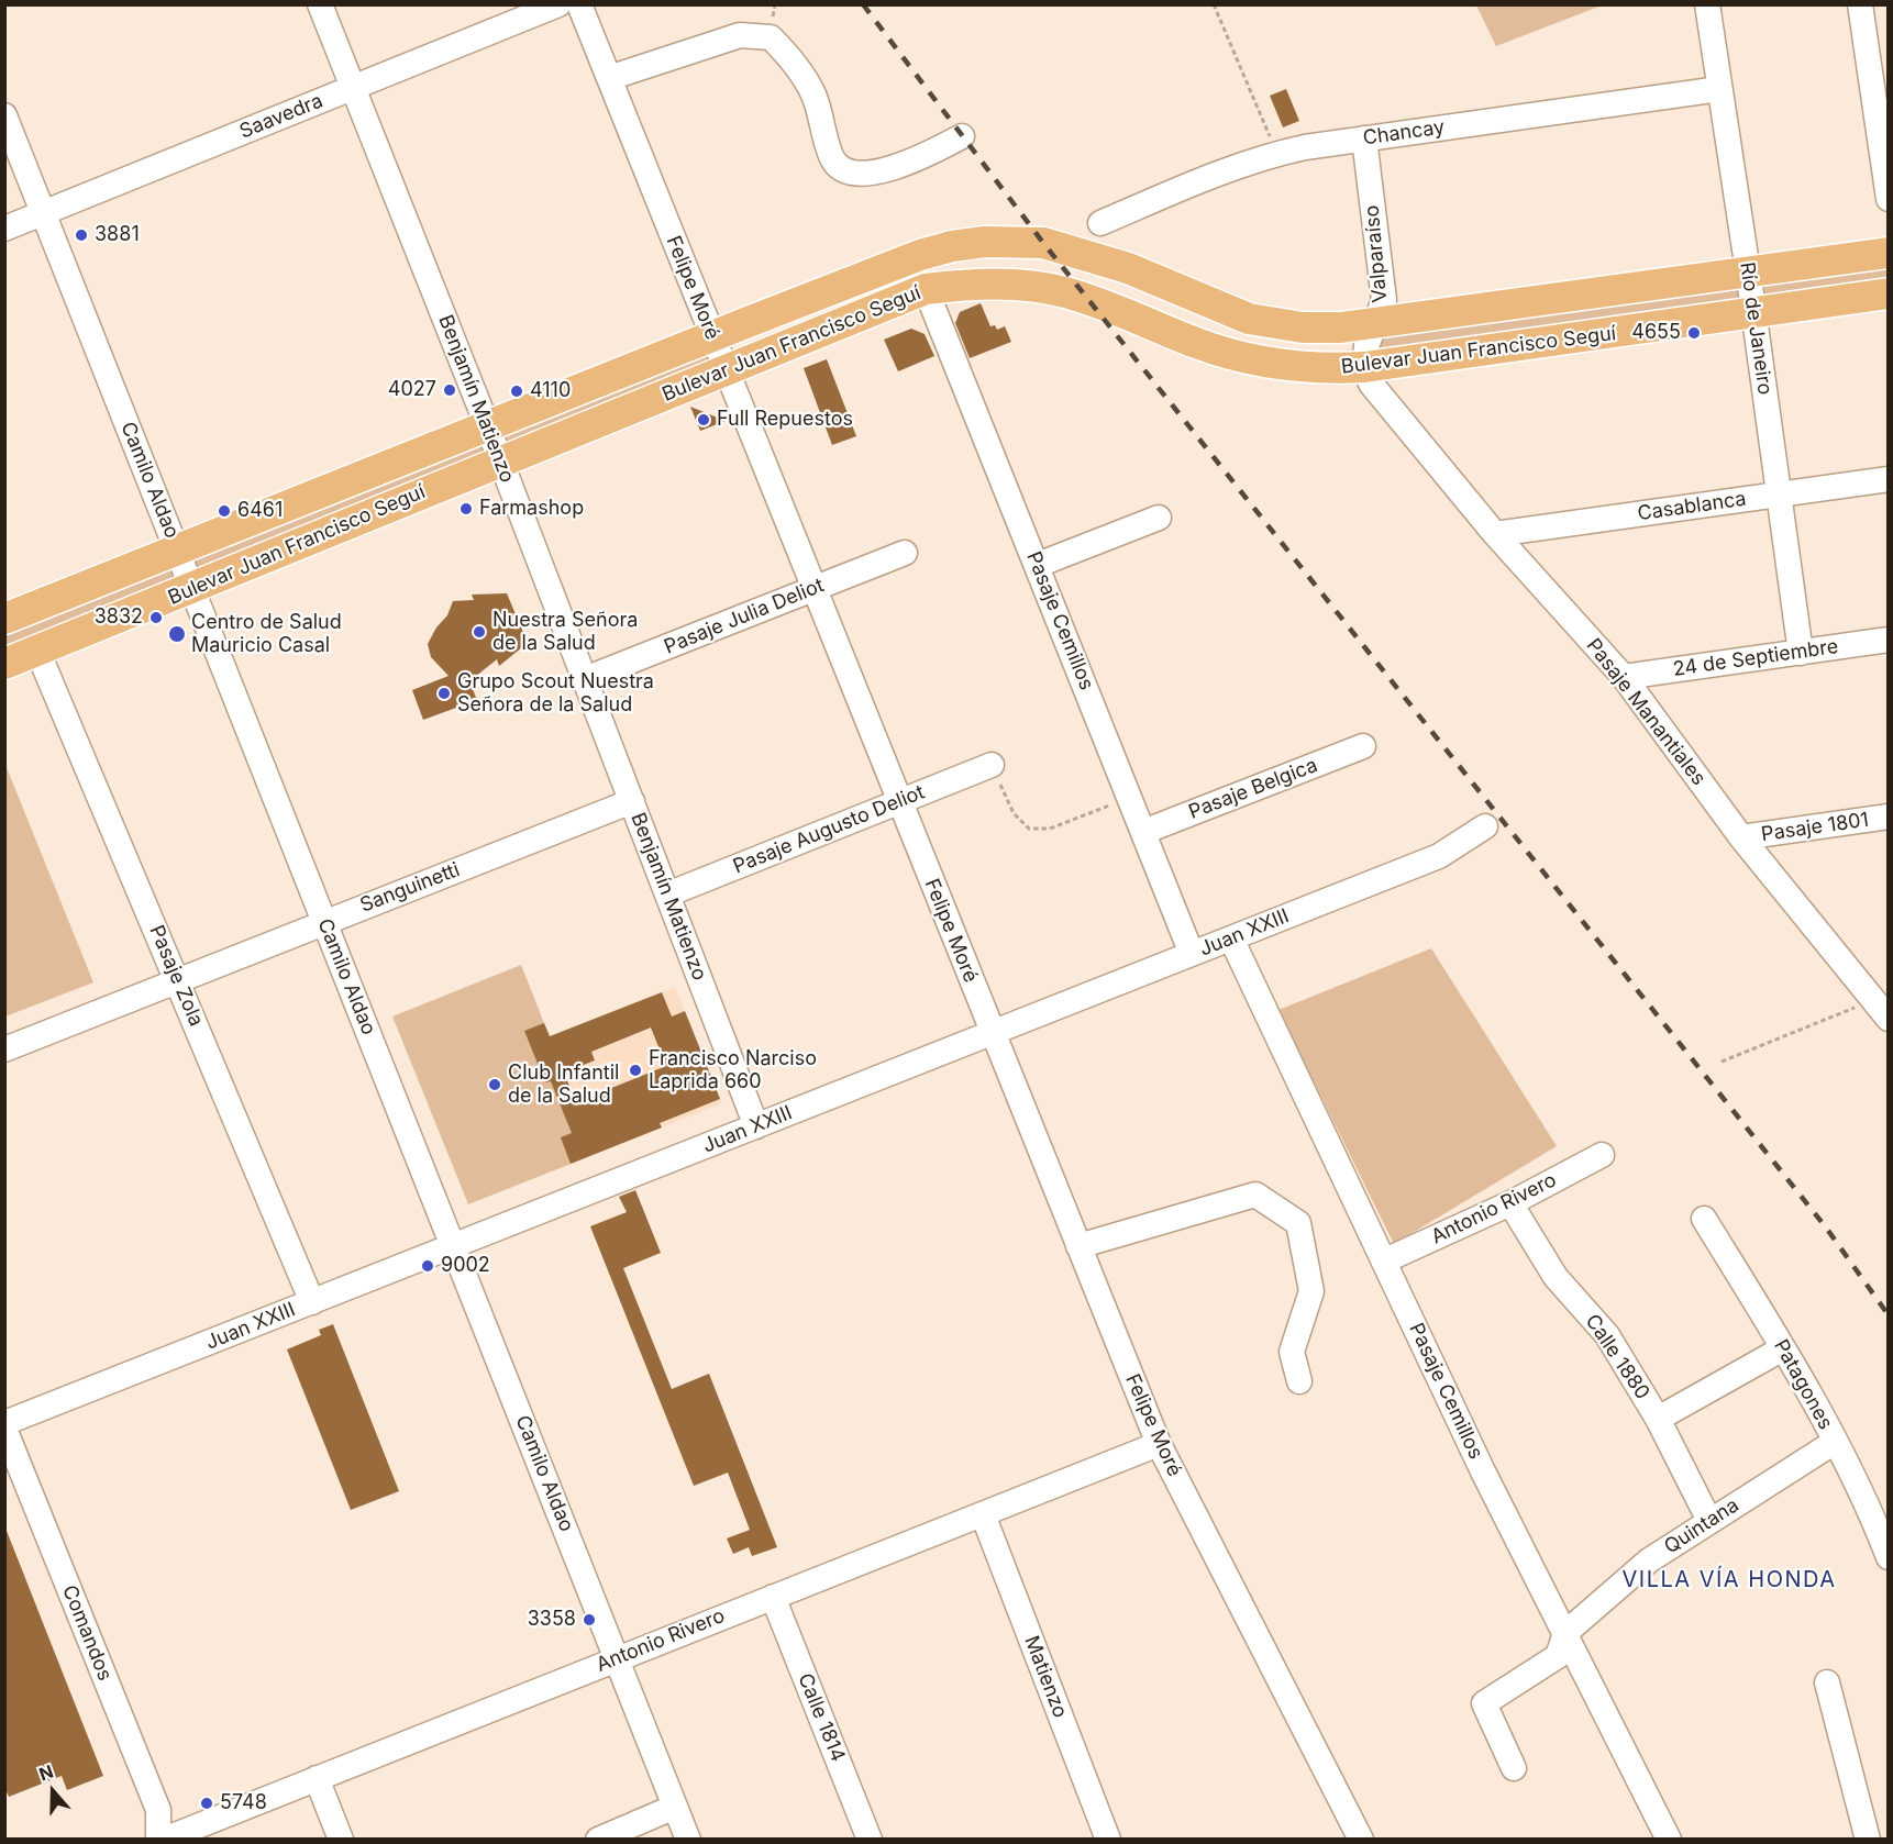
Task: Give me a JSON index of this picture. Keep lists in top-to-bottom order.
{
  "streets": {
    "main road": ["Bulevar Juan Francisco Seguí"],
    "street": [
      "Saavedra",
      "Chancay",
      "Valparaíso",
      "Felipe Moré",
      "Río de Janeiro",
      "Benjamín Matienzo",
      "Camilo Aldao",
      "Casablanca",
      "Pasaje Julia Deliot",
      "Pasaje Cemillos",
      "24 de Septiembre",
      "Pasaje Manantiales",
      "Pasaje Belgica",
      "Pasaje 1801",
      "Pasaje Augusto Deliot",
      "Sanguinetti",
      "Juan XXIII",
      "Pasaje Zola",
      "Antonio Rivero",
      "Calle 1880",
      "Patagones",
      "Quintana",
      "Comandos",
      "Matienzo",
      "Calle 1814"
    ]
  },
  "crossings": [
    ["Saavedra", "Benjamín Matienzo"],
    ["Saavedra", "Camilo Aldao"],
    ["Chancay", "Valparaíso"],
    ["Chancay", "Río de Janeiro"],
    ["Valparaíso", "Bulevar Juan Francisco Seguí"],
    ["Valparaíso", "Pasaje Manantiales"],
    ["Felipe Moré", "Bulevar Juan Francisco Seguí"],
    ["Felipe Moré", "Pasaje Julia Deliot"],
    ["Felipe Moré", "Pasaje Augusto Deliot"],
    ["Felipe Moré", "Juan XXIII"],
    ["Felipe Moré", "Antonio Rivero"],
    ["Río de Janeiro", "Bulevar Juan Francisco Seguí"],
    ["Río de Janeiro", "Casablanca"],
    ["Río de Janeiro", "24 de Septiembre"],
    ["Bulevar Juan Francisco Seguí", "Benjamín Matienzo"],
    ["Bulevar Juan Francisco Seguí", "Camilo Aldao"],
    ["Bulevar Juan Francisco Seguí", "Pasaje Cemillos"],
    ["Bulevar Juan Francisco Seguí", "Pasaje Manantiales"],
    ["Bulevar Juan Francisco Seguí", "Pasaje Zola"],
    ["Benjamín Matienzo", "Pasaje Julia Deliot"],
    ["Benjamín Matienzo", "Pasaje Augusto Deliot"],
    ["Benjamín Matienzo", "Sanguinetti"],
    ["Benjamín Matienzo", "Juan XXIII"],
    ["Camilo Aldao", "Sanguinetti"],
    ["Camilo Aldao", "Juan XXIII"],
    ["Camilo Aldao", "Antonio Rivero"],
    ["Casablanca", "Pasaje Manantiales"],
    ["Pasaje Cemillos", "Pasaje Belgica"],
    ["Pasaje Cemillos", "Juan XXIII"],
    ["Pasaje Cemillos", "Antonio Rivero"],
    ["Pasaje Cemillos", "Quintana"],
    ["24 de Septiembre", "Pasaje Manantiales"],
    ["Pasaje Manantiales", "Pasaje 1801"],
    ["Sanguinetti", "Pasaje Zola"],
    ["Juan XXIII", "Pasaje Zola"],
    ["Antonio Rivero", "Calle 1880"],
    ["Antonio Rivero", "Matienzo"],
    ["Antonio Rivero", "Calle 1814"],
    ["Calle 1880", "Quintana"],
    ["Patagones", "Quintana"]
  ],
  "districts": ["VILLA VÍA HONDA"],
  "places": [
    "3881",
    "4655",
    "4027",
    "4110",
    "Full Repuestos",
    "Farmashop",
    "6461",
    "3832",
    "Nuestra Señora de la Salud",
    "Centro de Salud Mauricio Casal",
    "Grupo Scout Nuestra Señora de la Salud",
    "Francisco Narciso Laprida 660",
    "Club Infantil de la Salud",
    "9002",
    "3358",
    "5748"
  ],
  "north": "top"
}
